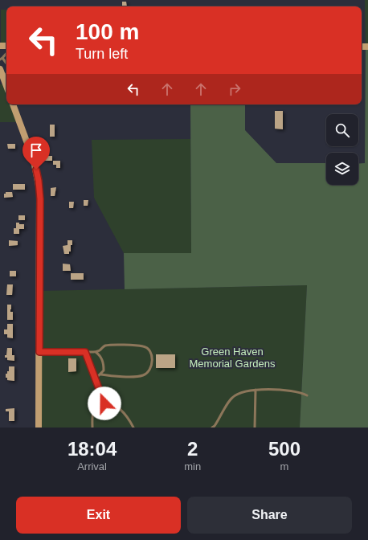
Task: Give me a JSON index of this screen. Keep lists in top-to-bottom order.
{
  "parks": ["Green Haven Memorial Gardens"],
  "page": {
    "turn": ["100 m", "Turn left"],
    "eta": [
      "18:04",
      "Arrival",
      "2",
      "min",
      "500",
      "m"
    ],
    "buttons": ["Exit", "Share"]
  }
}
